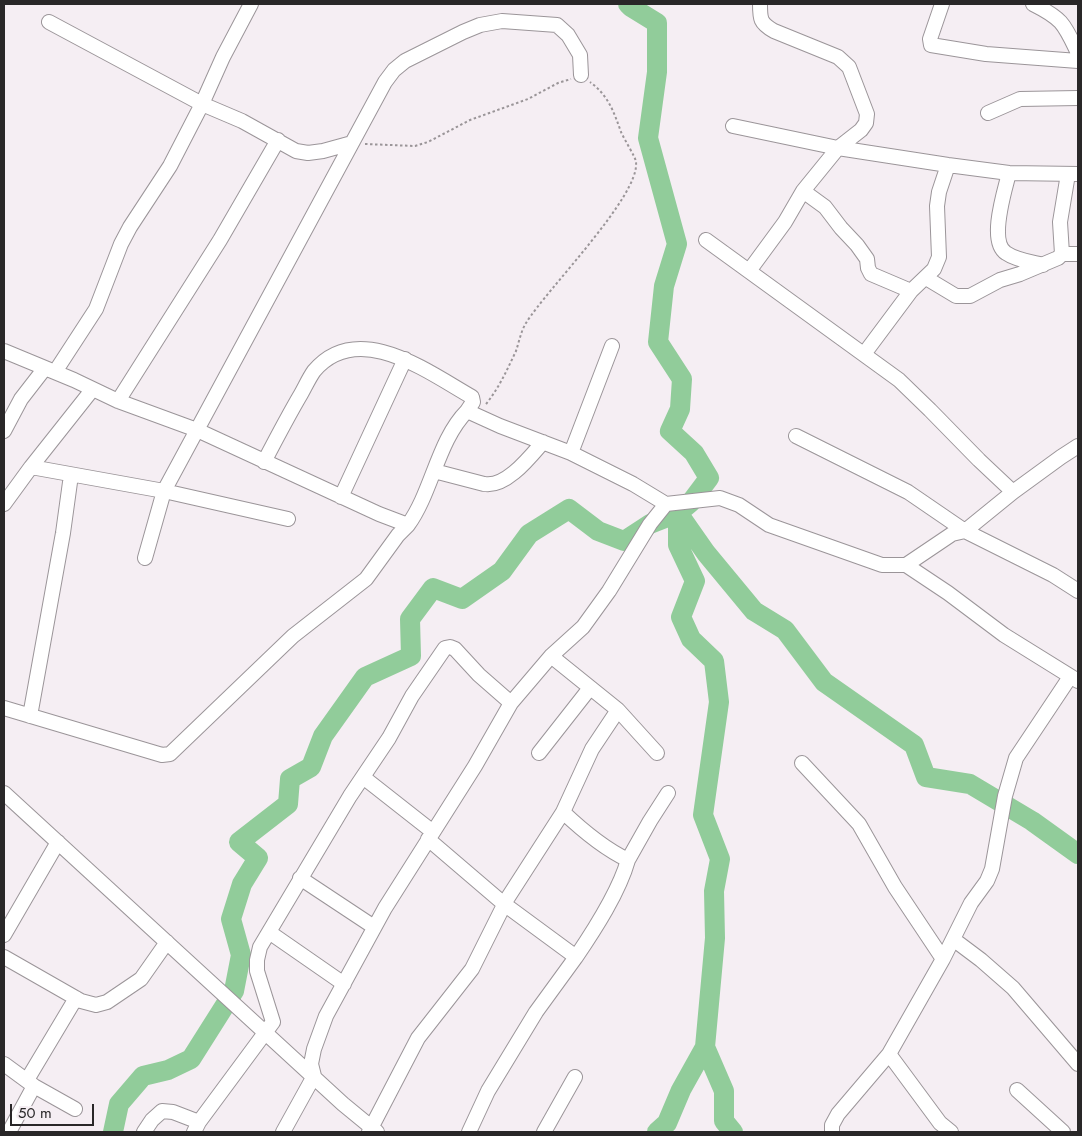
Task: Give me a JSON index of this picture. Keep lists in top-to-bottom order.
{
  "scale_bar": "50 m"
}
